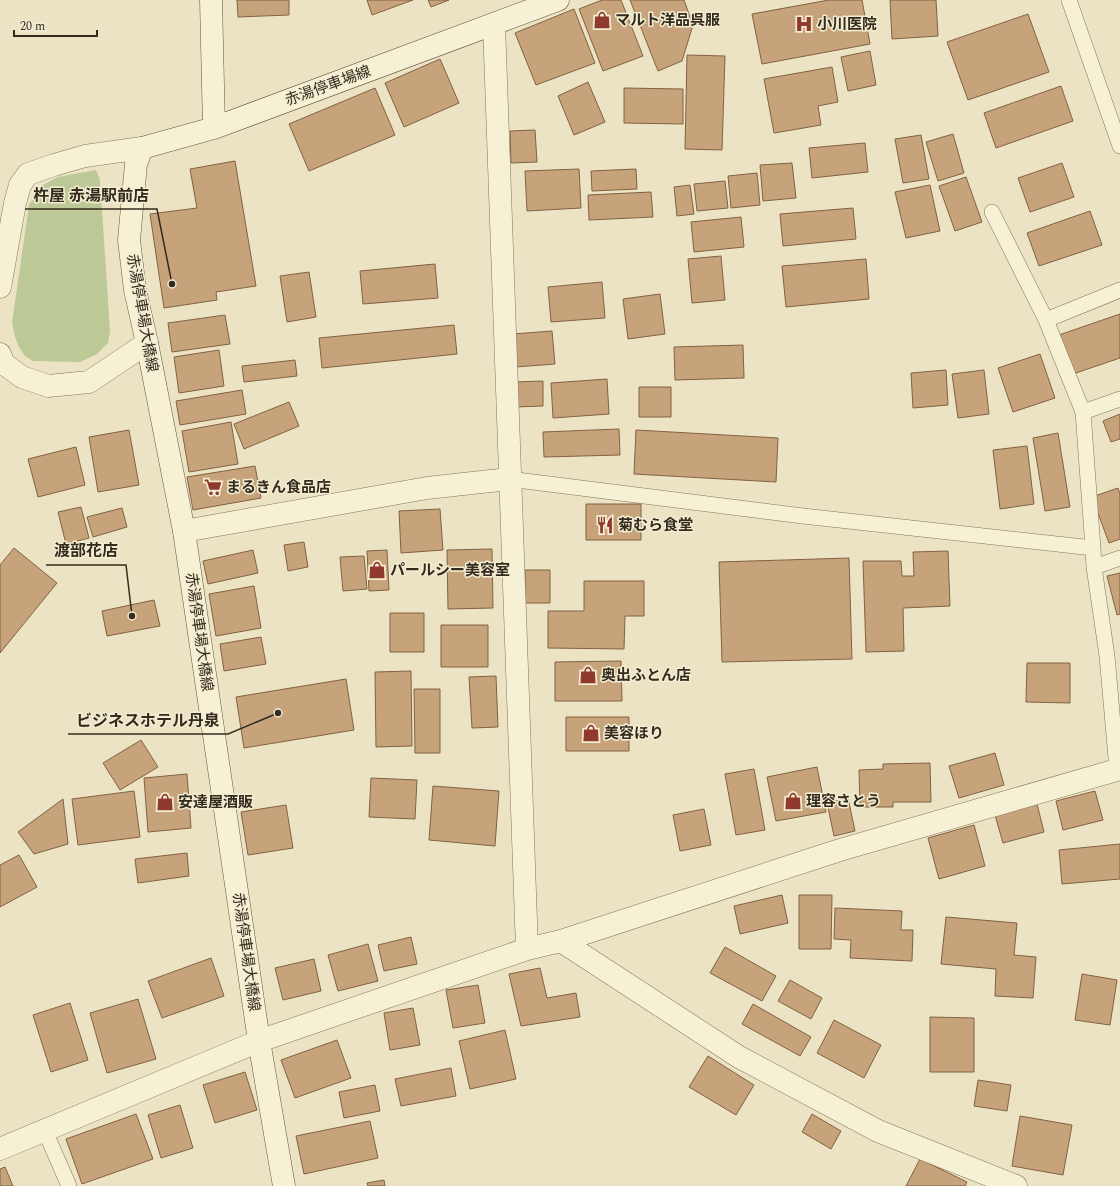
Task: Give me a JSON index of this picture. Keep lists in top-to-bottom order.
{
  "streets": {
    "street": ["赤湯停車場線", "赤湯停車場大橋線"]
  },
  "crossings": [
    ["赤湯停車場線", "赤湯停車場大橋線"]
  ],
  "places": {
    "shop": [
      "マルト洋品呉服",
      "パールシー美容室",
      "奥出ふとん店",
      "美容ほり",
      "理容さとう",
      "安達屋酒販"
    ],
    "hospital": ["小川医院"],
    "other": ["杵屋 赤湯駅前店", "渡部花店", "ビジネスホテル丹泉"],
    "supermarket": ["まるきん食品店"],
    "restaurant": ["菊むら食堂"]
  },
  "scale_bar": "20 m"
}
